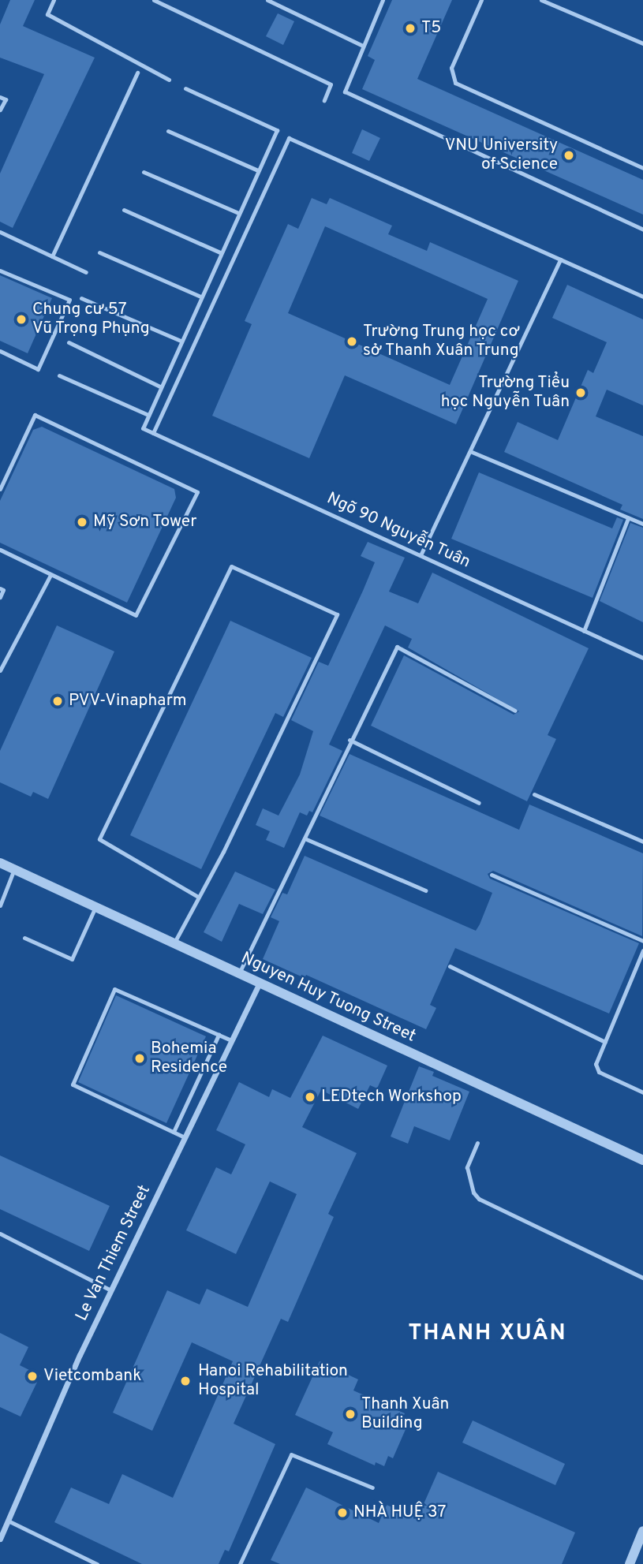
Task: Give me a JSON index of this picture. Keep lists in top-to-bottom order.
{
  "streets": {
    "street": ["Nguyen Huy Tuong Street", "Le Van Thiem Street"],
    "lane": ["Ngõ 90 Nguyễn Tuân"]
  },
  "crossings": [
    ["Nguyen Huy Tuong Street", "Le Van Thiem Street"]
  ],
  "districts": ["THANH XUÂN"],
  "places": [
    "T5",
    "VNU University of Science",
    "Chung cư 57 Vũ Trọng Phụng",
    "Trường Trung học cơ sở Thanh Xuân Trung",
    "Trường Tiểu học Nguyễn Tuân",
    "Mỹ Sơn Tower",
    "PVV-Vinapharm",
    "Bohemia Residence",
    "LEDtech Workshop",
    "Vietcombank",
    "Hanoi Rehabilitation Hospital",
    "Thanh Xuân Building",
    "NHÀ HUỆ 37"
  ]
}
